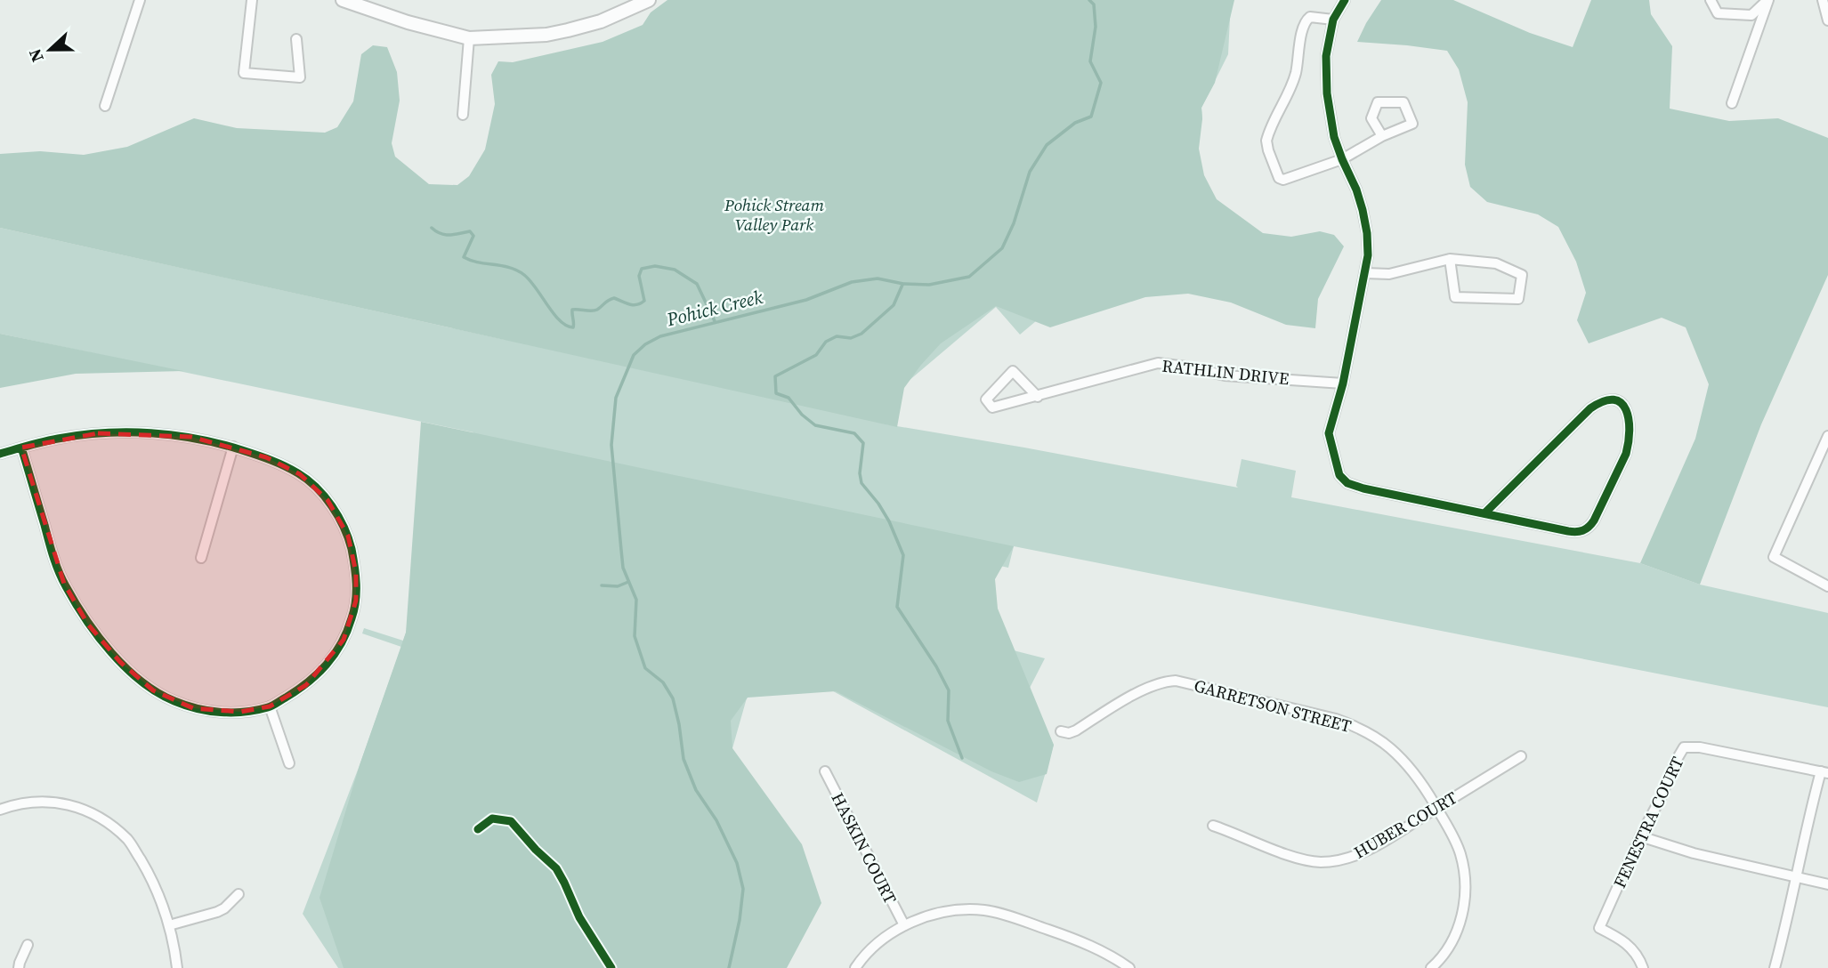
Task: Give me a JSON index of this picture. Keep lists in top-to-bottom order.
{
  "streets": {
    "street": [
      "RATHLIN DRIVE",
      "GARRETSON STREET",
      "FENESTRA COURT",
      "HUBER COURT",
      "HASKIN COURT"
    ]
  },
  "crossings": [
    ["GARRETSON STREET", "HUBER COURT"]
  ],
  "water": ["Pohick Creek"],
  "parks": ["Pohick Stream Valley Park"],
  "north": "left"
}
